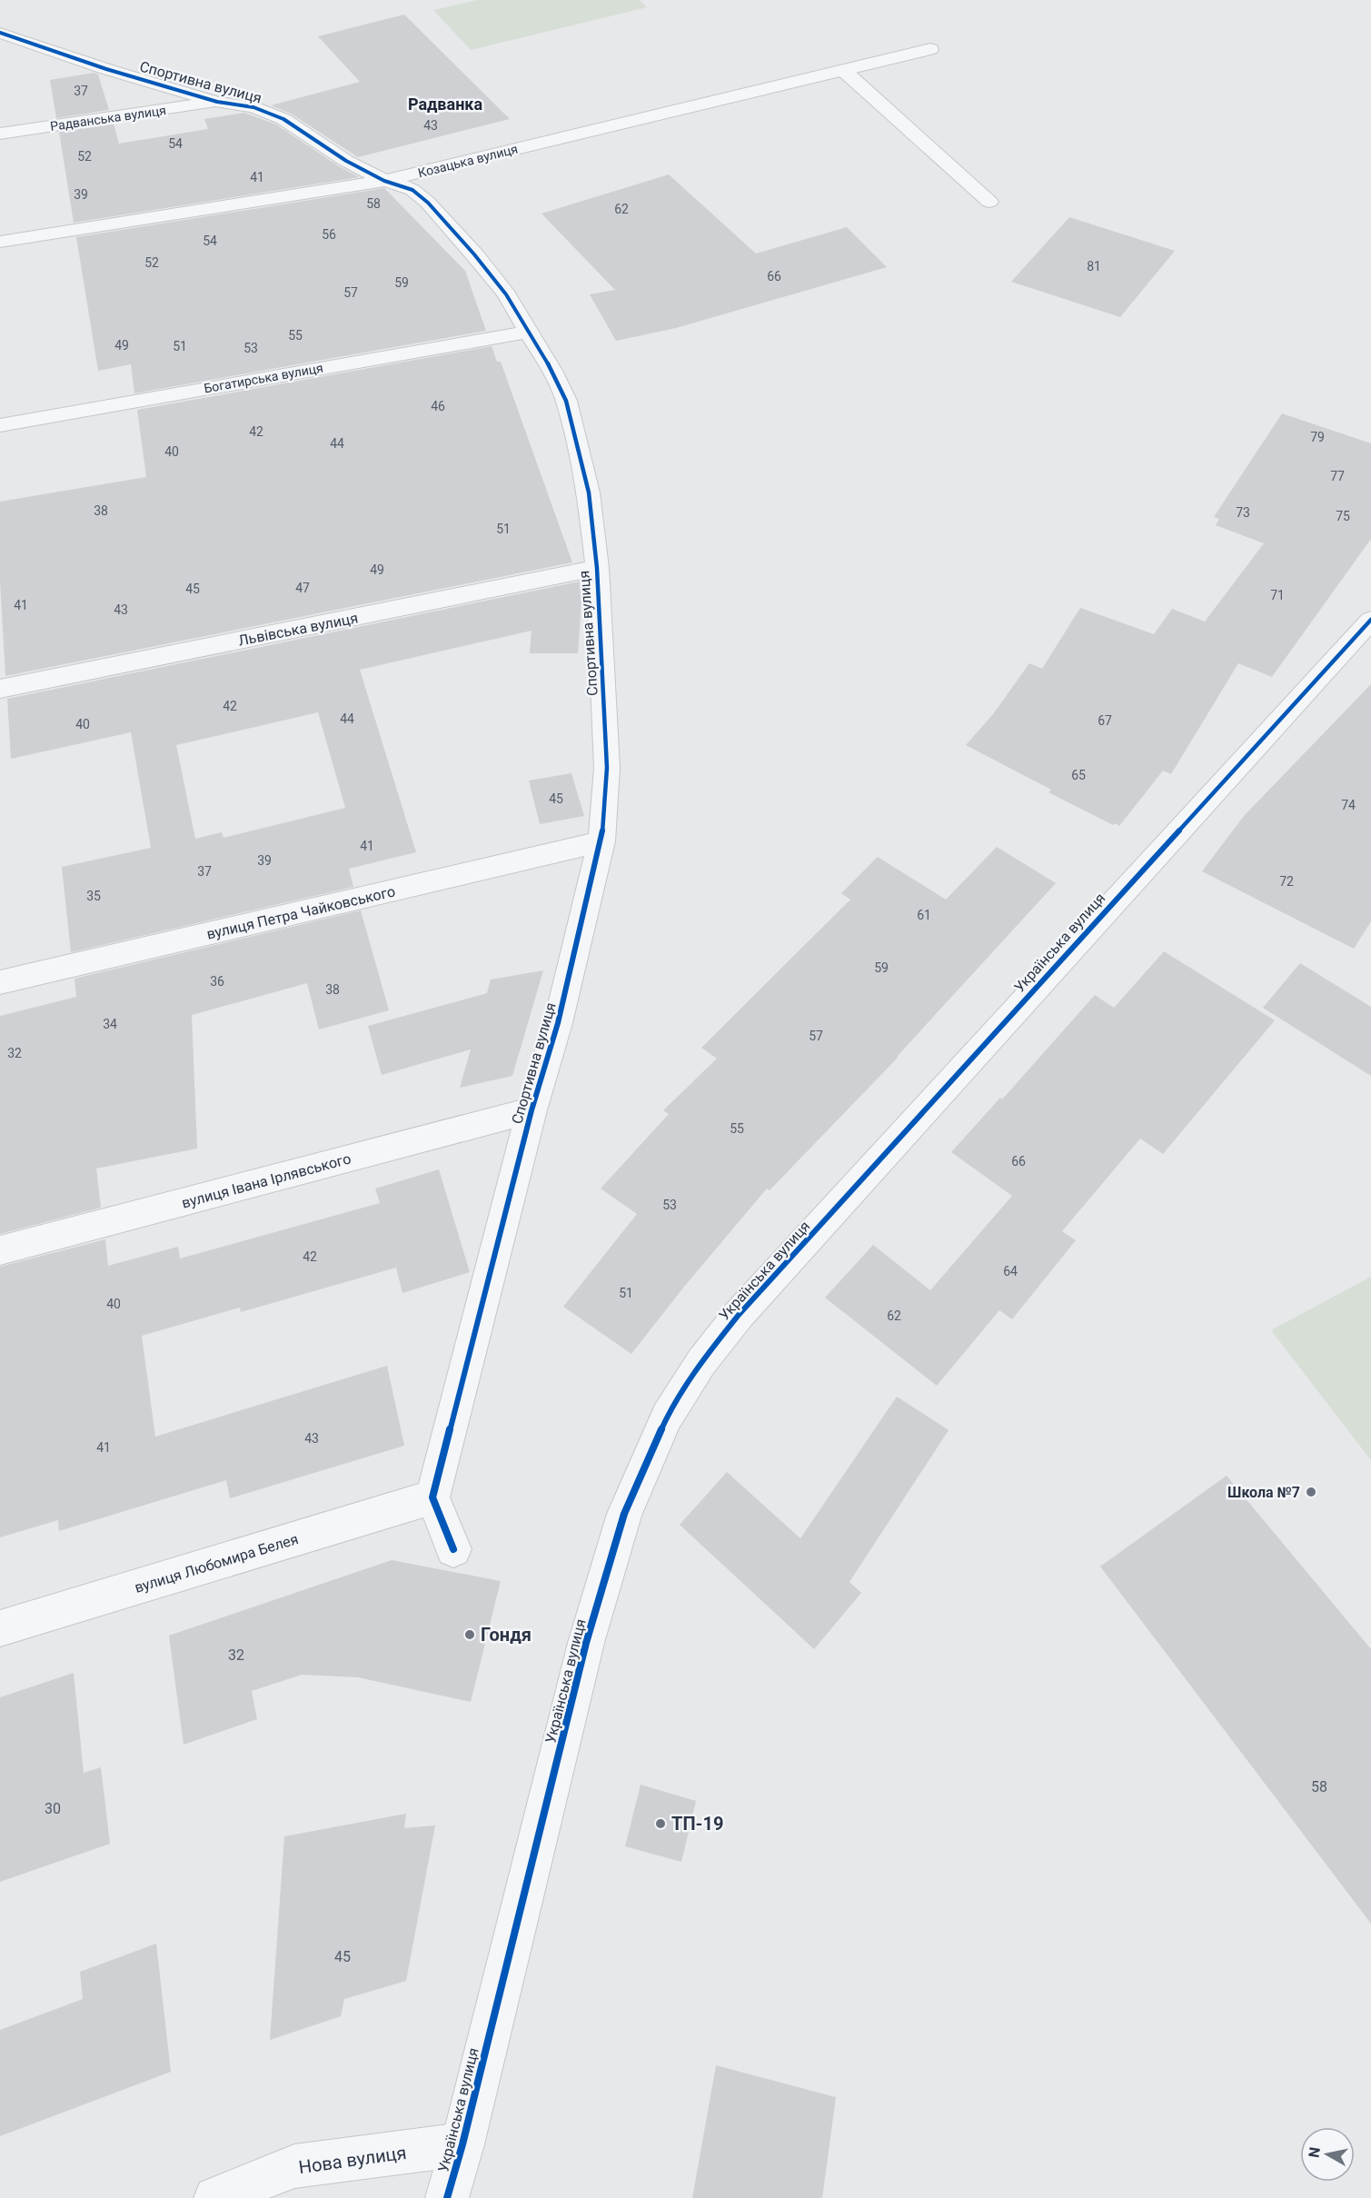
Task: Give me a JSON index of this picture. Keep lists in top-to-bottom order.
{
  "streets": {
    "street": [
      "Спортивна вулиця",
      "Радванська вулиця",
      "Козацька вулиця",
      "Богатирська вулиця",
      "Львівська вулиця",
      "вулиця Петра Чайковського",
      "Українська вулиця",
      "вулиця Івана Ірлявського",
      "вулиця Любомира Белея",
      "Нова вулиця"
    ]
  },
  "crossings": [
    ["Спортивна вулиця", "Радванська вулиця"],
    ["Спортивна вулиця", "Козацька вулиця"],
    ["Спортивна вулиця", "Богатирська вулиця"],
    ["Спортивна вулиця", "Львівська вулиця"],
    ["Спортивна вулиця", "вулиця Петра Чайковського"],
    ["Спортивна вулиця", "вулиця Івана Ірлявського"],
    ["Спортивна вулиця", "вулиця Любомира Белея"],
    ["Українська вулиця", "Нова вулиця"]
  ],
  "districts": ["Радванка"],
  "places": ["Школа №7", "Гондя", "ТП-19"],
  "house_numbers": [
    "37",
    "43",
    "54",
    "52",
    "41",
    "39",
    "58",
    "62",
    "56",
    "54",
    "52",
    "81",
    "66",
    "59",
    "57",
    "55",
    "49",
    "51",
    "53",
    "46",
    "42",
    "79",
    "44",
    "40",
    "77",
    "38",
    "73",
    "75",
    "51",
    "49",
    "47",
    "45",
    "71",
    "41",
    "43",
    "42",
    "44",
    "67",
    "40",
    "65",
    "45",
    "74",
    "41",
    "39",
    "37",
    "72",
    "35",
    "61",
    "59",
    "36",
    "38",
    "34",
    "57",
    "32",
    "55",
    "66",
    "53",
    "42",
    "64",
    "51",
    "40",
    "62",
    "43",
    "41",
    "32",
    "58",
    "30",
    "45"
  ],
  "north": "left"
}
